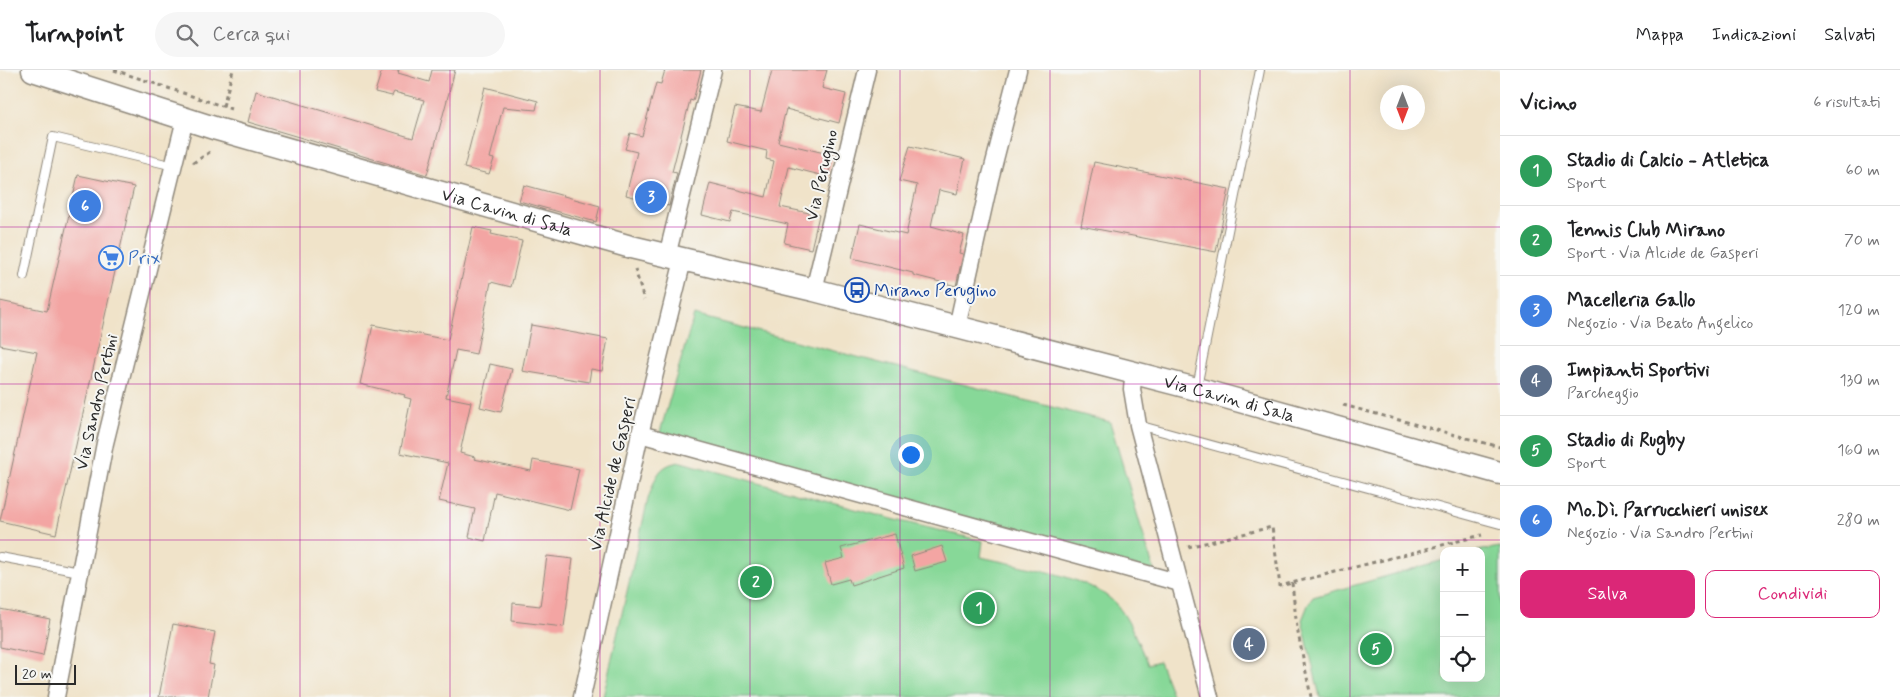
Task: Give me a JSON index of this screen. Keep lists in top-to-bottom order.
{
  "streets": {
    "main road": ["Via Cavin di Sala"],
    "street": ["Via Perugino", "Via Sandro Pertini", "Via Alcide de Gasperi"]
  },
  "crossings": [
    ["Via Perugino", "Via Cavin di Sala"],
    ["Via Cavin di Sala", "Via Sandro Pertini"],
    ["Via Cavin di Sala", "Via Alcide de Gasperi"]
  ],
  "places": {
    "supermarket": ["Prix"],
    "bus stop": ["Mirano Perugino"]
  },
  "scale_bar": "20 m",
  "north": "bottom",
  "page": {
    "header": "Turnpoint",
    "search": "Cerca qui",
    "nav": ["Mappa", "Indicazioni", "Salvati"],
    "heading": ["Vicino", "6 risultati"],
    "list": [
      {
        "mark": "1",
        "name": "Stadio di Calcio - Atletica",
        "note": "Sport",
        "value": "60 m"
      },
      {
        "mark": "2",
        "name": "Tennis Club Mirano",
        "note": "Sport · Via Alcide de Gasperi",
        "value": "70 m"
      },
      {
        "mark": "3",
        "name": "Macelleria Gallo",
        "note": "Negozio · Via Beato Angelico",
        "value": "120 m"
      },
      {
        "mark": "4",
        "name": "Impianti Sportivi",
        "note": "Parcheggio",
        "value": "130 m"
      },
      {
        "mark": "5",
        "name": "Stadio di Rugby",
        "note": "Sport",
        "value": "160 m"
      },
      {
        "mark": "6",
        "name": "Mo.Dì. Parrucchieri unisex",
        "note": "Negozio · Via Sandro Pertini",
        "value": "280 m"
      }
    ],
    "pins": [
      "3",
      "6",
      "2",
      "1",
      "4",
      "5"
    ],
    "map_buttons": ["+", "−"],
    "buttons": ["Salva", "Condividi"],
    "scale": "20 m"
  }
}
